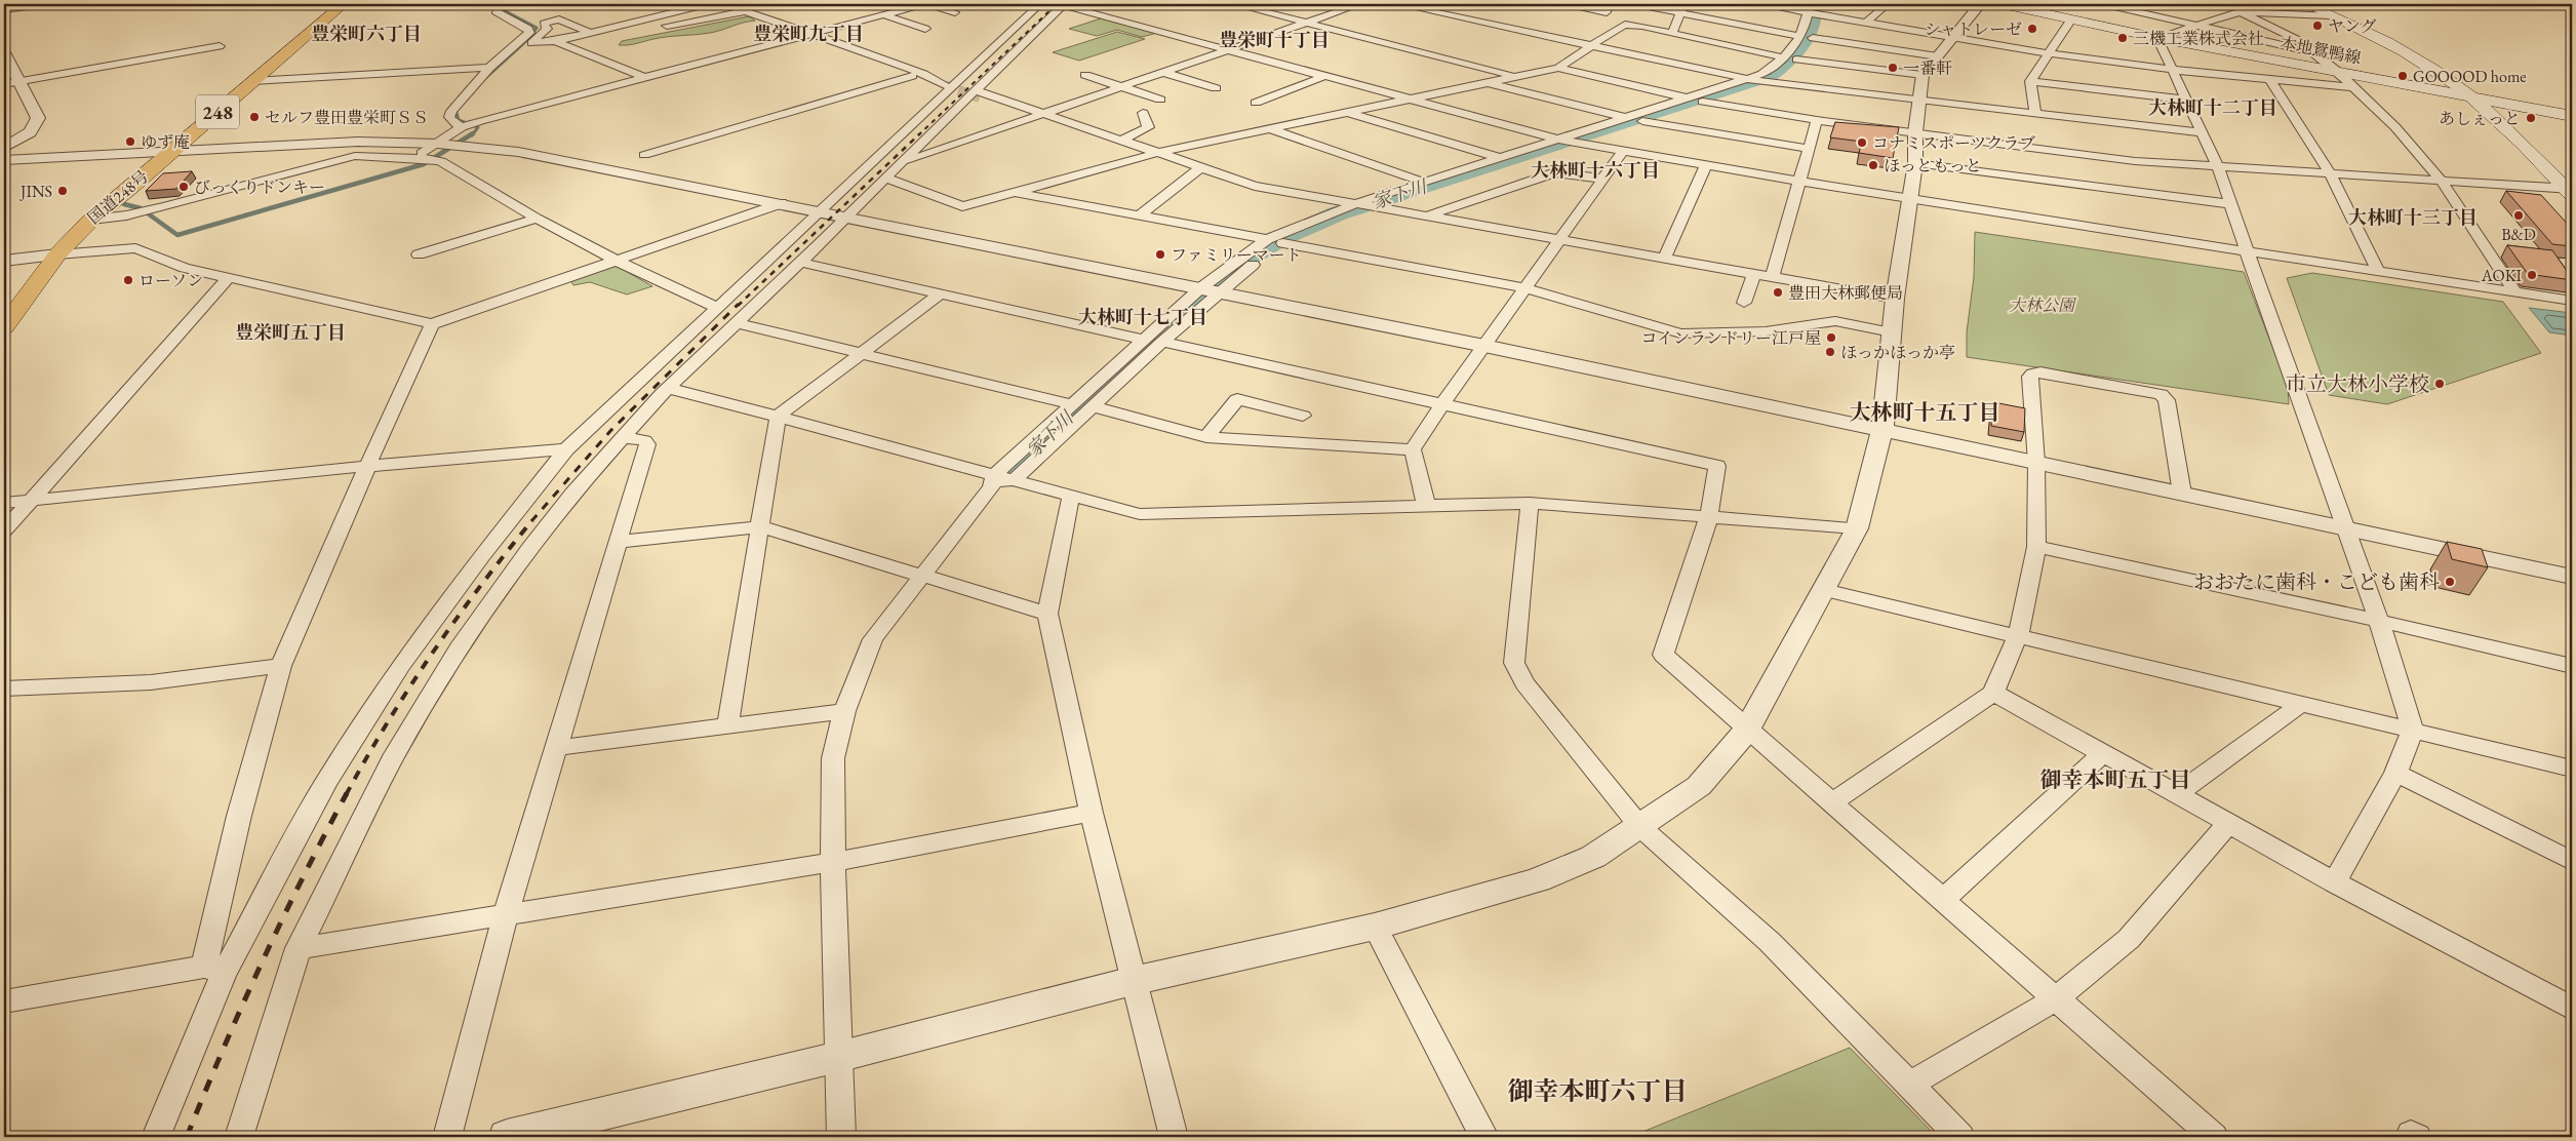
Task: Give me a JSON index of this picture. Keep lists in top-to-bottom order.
{
  "streets": {
    "highway": ["248", "国道248号"],
    "main road": ["本地鴛鴨線"]
  },
  "districts": [
    "豊栄町六丁目",
    "豊栄町九丁目",
    "豊栄町十丁目",
    "大林町十二丁目",
    "大林町十六丁目",
    "大林町十三丁目",
    "大林町十七丁目",
    "豊栄町五丁目",
    "大林町十五丁目",
    "御幸本町五丁目",
    "御幸本町六丁目"
  ],
  "water": ["家下川"],
  "parks": ["大林公園"],
  "places": [
    "ヤング",
    "シャトレーゼ",
    "三機工業株式会社",
    "一番軒",
    "GOOOOD home",
    "セルフ豊田豊栄町ＳＳ",
    "あしぇっと",
    "ゆず庵",
    "コナミスポーツクラブ",
    "ほっともっと",
    "びっくりドンキー",
    "JINS",
    "B&D",
    "ファミリーマート",
    "AOKI",
    "ローソン",
    "豊田大林郵便局",
    "コインランドリー江戸屋",
    "ほっかほっか亭",
    "市立大林小学校",
    "おおたに歯科・こども歯科"
  ]
}
